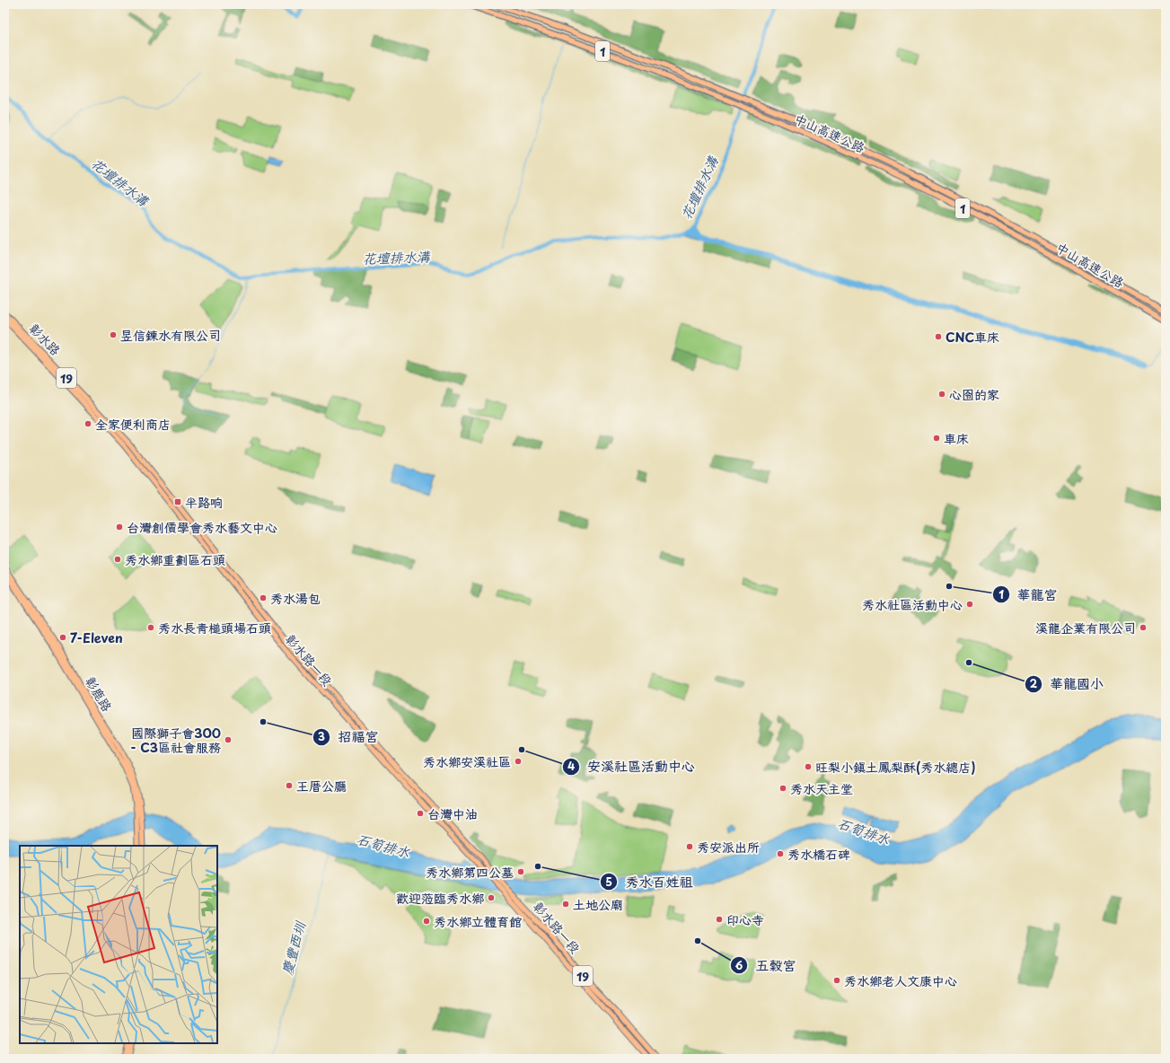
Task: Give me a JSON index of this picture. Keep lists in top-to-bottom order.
{
  "streets": {
    "highway": ["1", "中山高速公路"],
    "main road": [
      "彰水路",
      "19",
      "彰水路一段",
      "彰鹿路"
    ]
  },
  "crossings": [
    ["彰水路", "彰水路一段"]
  ],
  "water": ["花壇排水溝", "石筍排水", "慶豐西圳"],
  "places": {
    "other": [
      "昱信鍊水有限公司",
      "CNC車床",
      "心囹的家",
      "全家便利商店",
      "車床",
      "台灣創價學會秀水藝文中心",
      "秀水鄉重劃區石頭",
      "華龍宮",
      "秀水湯包",
      "秀水社區活動中心",
      "秀水長青槌頭場石頭",
      "溪龍企業有限公司",
      "7-Eleven",
      "華龍國小",
      "招福宮",
      "國際獅子會300 - C3區社會服務",
      "安溪社區活動中心",
      "秀水鄉安溪社區",
      "旺梨小鎮土鳳梨酥(秀水總店)",
      "王厝公廳",
      "秀水天主堂",
      "台灣中油",
      "秀安派出所",
      "秀水橋石碑",
      "秀水百姓祖",
      "秀水鄉第四公墓",
      "歡迎蒞臨秀水鄉",
      "土地公廟",
      "印心寺",
      "秀水鄉立體育館",
      "五穀宮",
      "秀水鄉老人文康中心"
    ],
    "transit": ["半路响"]
  }
}
